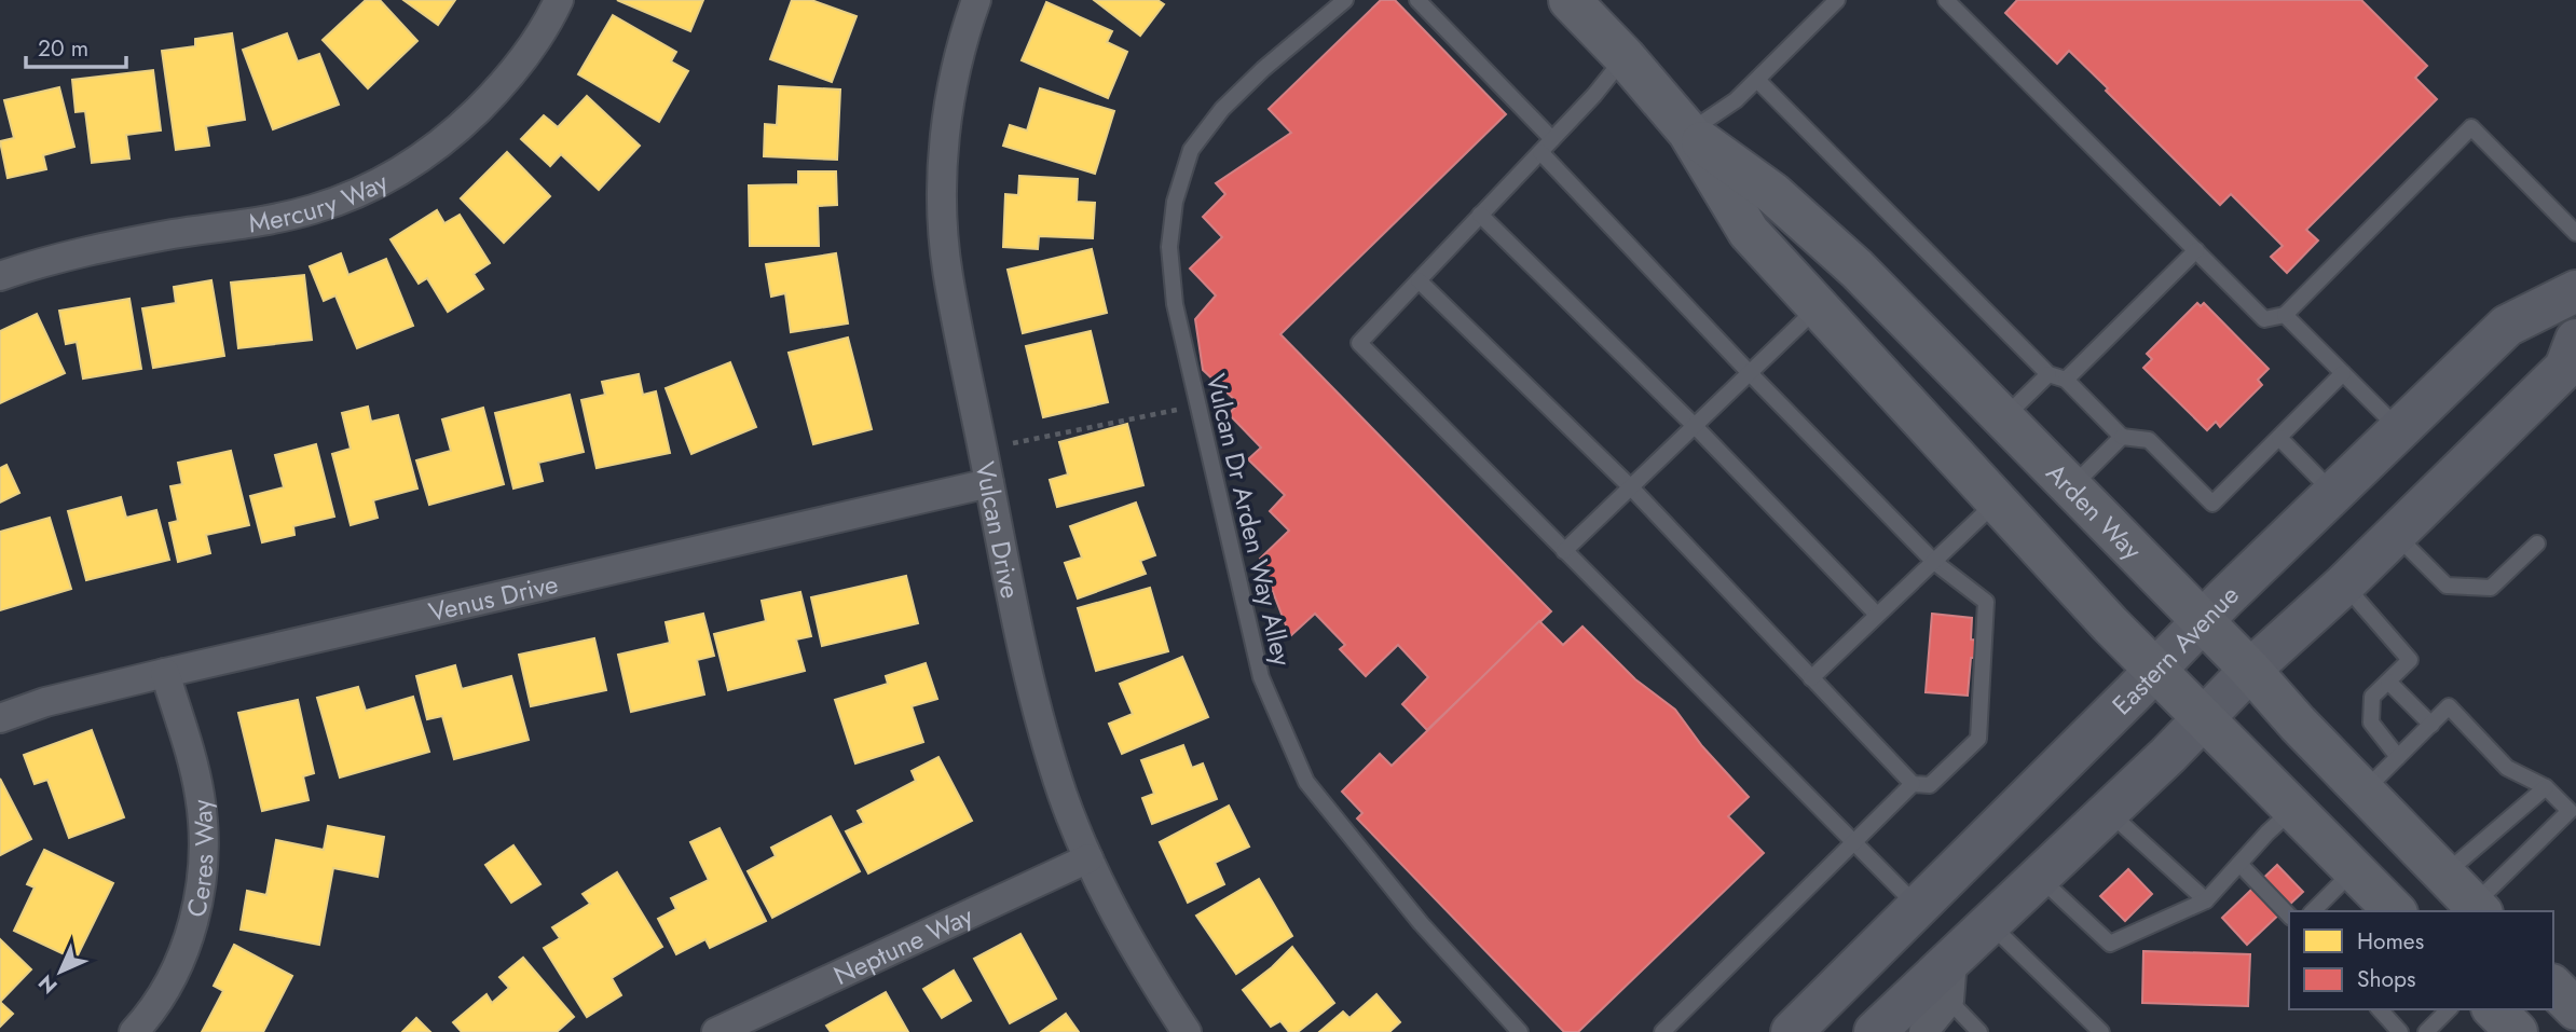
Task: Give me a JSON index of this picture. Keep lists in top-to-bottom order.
{
  "streets": {
    "main road": ["Arden Way", "Eastern Avenue"],
    "street": [
      "Mercury Way",
      "Vulcan Drive",
      "Venus Drive",
      "Ceres Way",
      "Neptune Way"
    ],
    "lane": ["Vulcan Dr Arden Way Alley"]
  },
  "crossings": [
    ["Arden Way", "Eastern Avenue"],
    ["Vulcan Drive", "Venus Drive"],
    ["Vulcan Drive", "Neptune Way"],
    ["Venus Drive", "Ceres Way"]
  ],
  "legend": ["Homes", "Shops"],
  "scale_bar": "20 m",
  "north": "bottom left"
}
